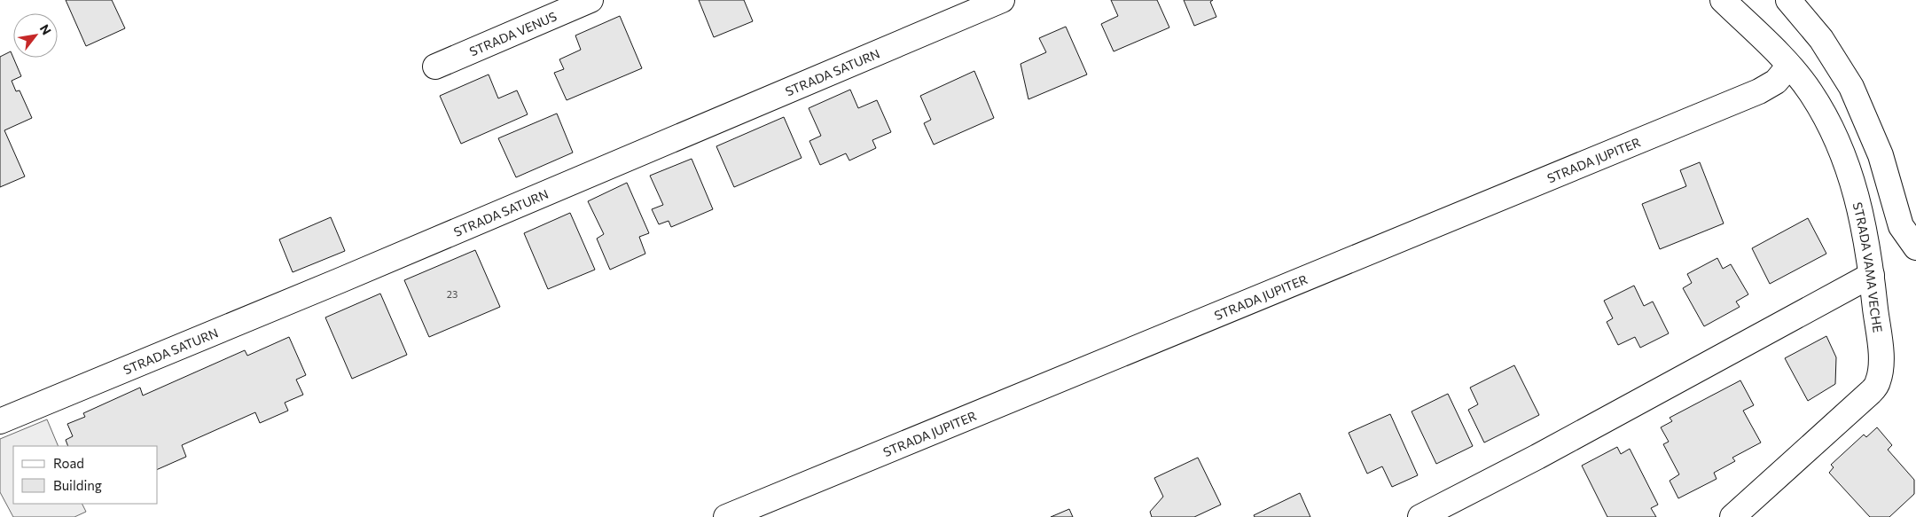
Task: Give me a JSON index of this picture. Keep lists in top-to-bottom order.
{
  "streets": {
    "street": [
      "STRADA VENUS",
      "STRADA SATURN",
      "STRADA JUPITER",
      "STRADA VAMA VECHE"
    ]
  },
  "crossings": [
    ["STRADA JUPITER", "STRADA VAMA VECHE"]
  ],
  "house_numbers": ["23"],
  "legend": ["Road", "Building"],
  "north": "top right"
}
